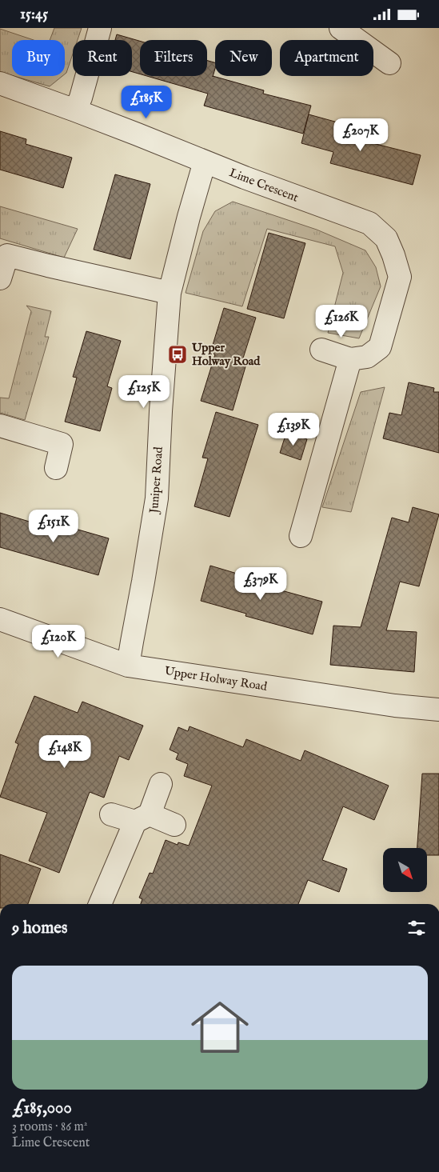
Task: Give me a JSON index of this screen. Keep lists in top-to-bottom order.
{
  "streets": {
    "street": ["Lime Crescent", "Juniper Road", "Upper Holway Road"]
  },
  "crossings": [
    ["Lime Crescent", "Juniper Road"],
    ["Juniper Road", "Upper Holway Road"]
  ],
  "places": {
    "bus stop": ["Upper Holway Road"]
  },
  "north": "bottom right",
  "page": {
    "status": "15:45",
    "chip": [
      "Buy",
      "Rent",
      "Filters",
      "New",
      "Apartment"
    ],
    "price": [
      "£185K",
      "£207K",
      "£126K",
      "£125K",
      "£139K",
      "£151K",
      "£379K",
      "£120K",
      "£148K"
    ],
    "heading": "9 homes",
    "list": [
      {
        "name": "£185,000",
        "note": "3 rooms · 86 m² · Lime Crescent"
      }
    ]
  }
}
